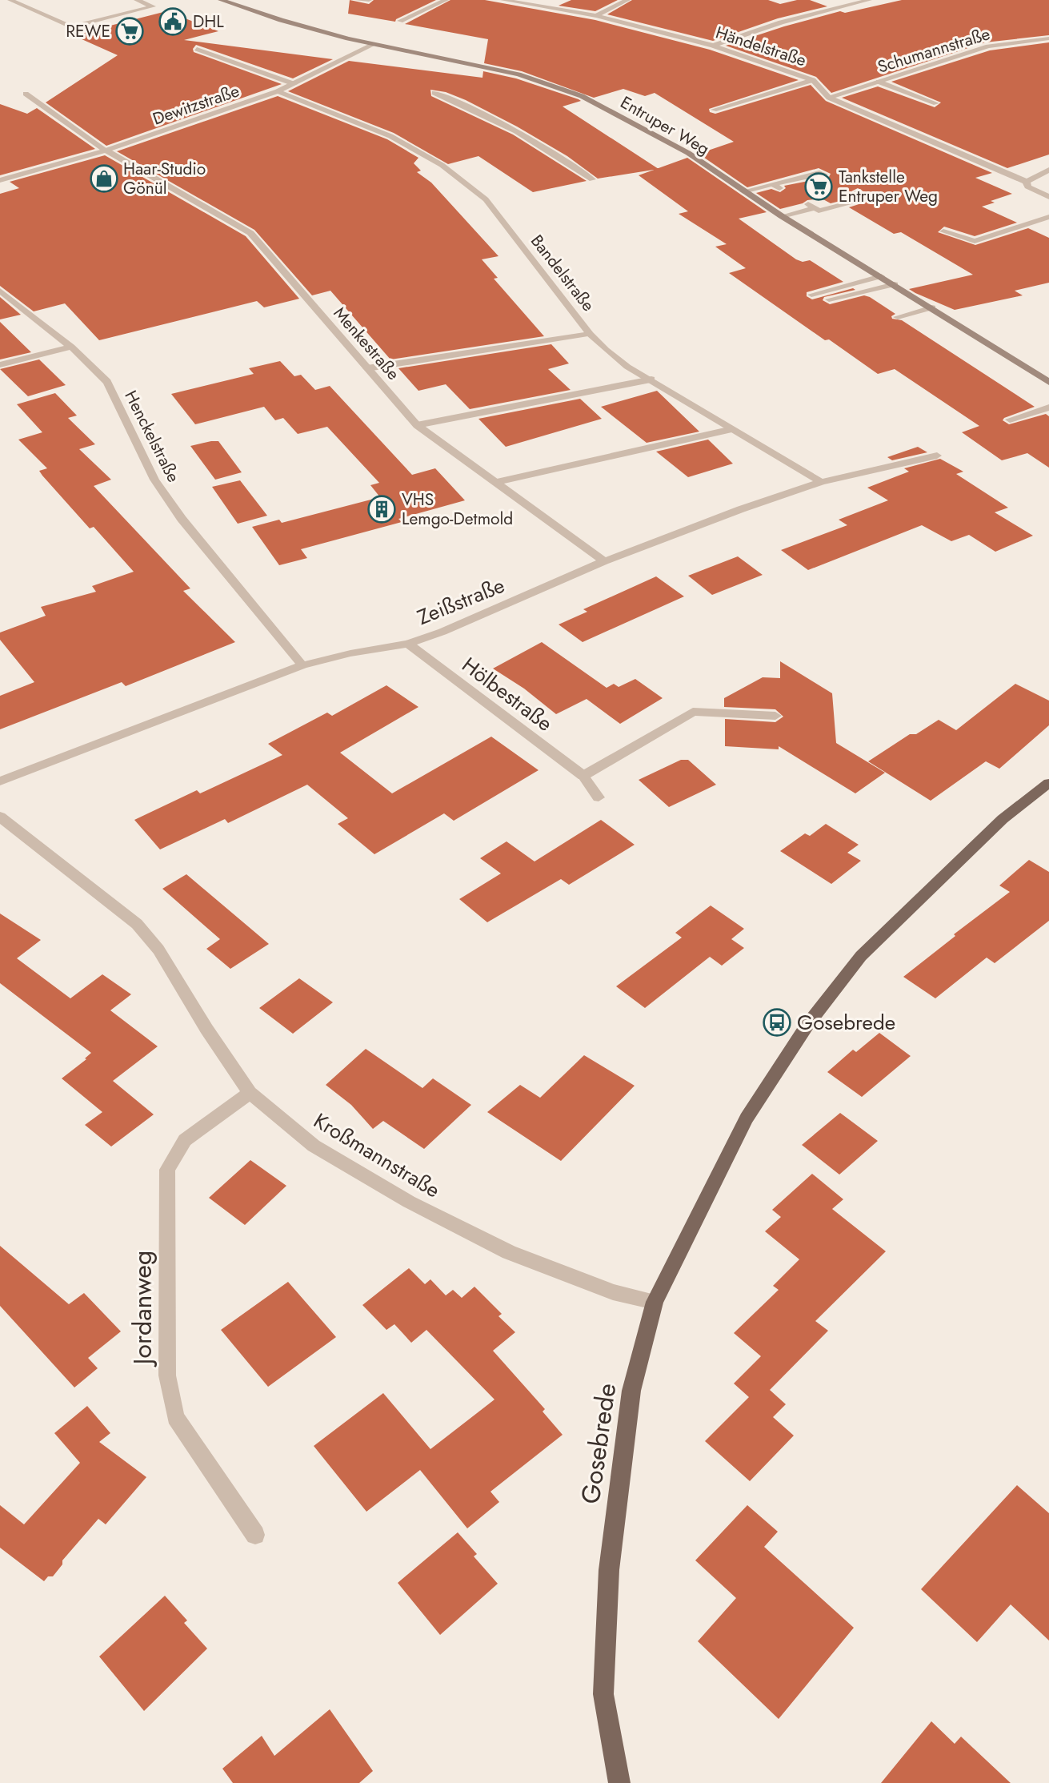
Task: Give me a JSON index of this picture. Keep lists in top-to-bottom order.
{
  "streets": {
    "main road": ["Entruper Weg", "Gosebrede"],
    "street": [
      "Händelstraße",
      "Schumannstraße",
      "Dewitzstraße",
      "Bandelstraße",
      "Menkestraße",
      "Henckelstraße",
      "Zeißstraße",
      "Hölbestraße",
      "Kroßmannstraße",
      "Jordanweg"
    ]
  },
  "crossings": [
    ["Händelstraße", "Schumannstraße"],
    ["Dewitzstraße", "Entruper Weg"],
    ["Dewitzstraße", "Bandelstraße"],
    ["Dewitzstraße", "Menkestraße"],
    ["Bandelstraße", "Zeißstraße"],
    ["Menkestraße", "Zeißstraße"],
    ["Henckelstraße", "Zeißstraße"],
    ["Zeißstraße", "Hölbestraße"],
    ["Kroßmannstraße", "Jordanweg"],
    ["Kroßmannstraße", "Gosebrede"]
  ],
  "places": {
    "public building": ["DHL"],
    "supermarket": ["REWE", "Tankstelle Entruper Weg"],
    "shop": ["Haar-Studio Gönül"],
    "building": ["VHS Lemgo-Detmold"],
    "bus stop": ["Gosebrede"]
  }
}
